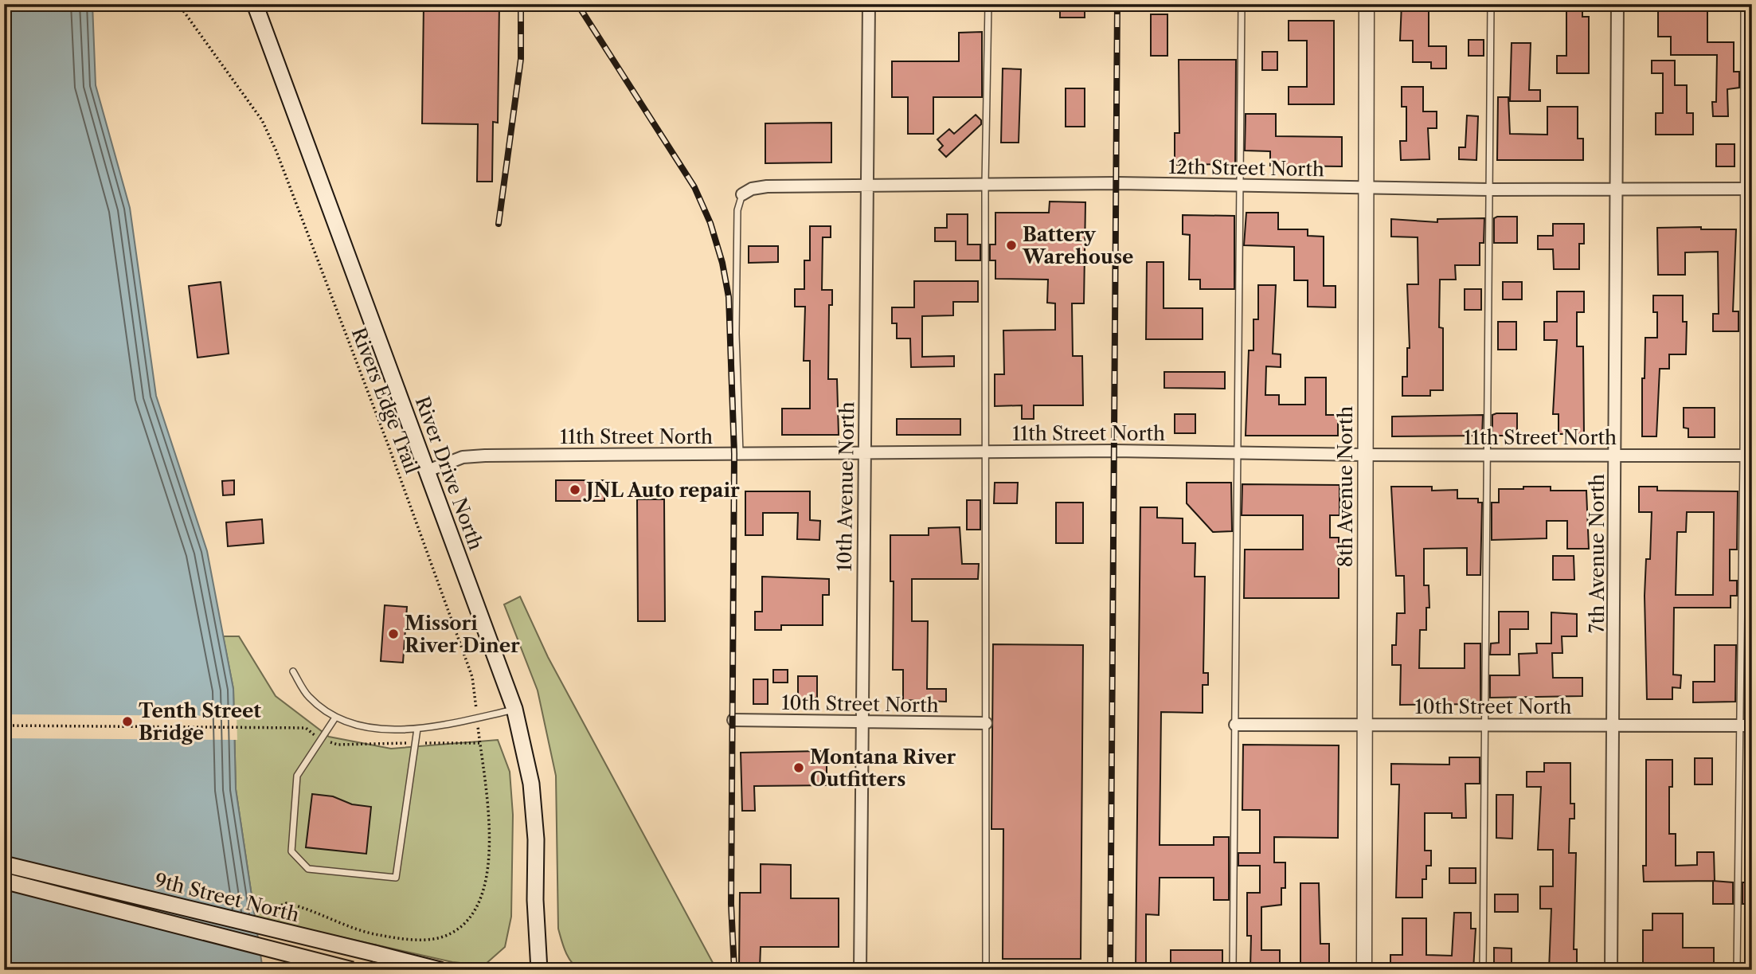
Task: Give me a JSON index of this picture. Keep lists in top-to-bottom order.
{
  "streets": {
    "main road": ["River Drive North", "9th Street North"],
    "street": [
      "12th Street North",
      "11th Street North",
      "10th Avenue North",
      "8th Avenue North",
      "7th Avenue North",
      "10th Street North"
    ],
    "path": ["Rivers Edge Trail"]
  },
  "crossings": [
    ["12th Street North", "10th Avenue North"],
    ["12th Street North", "8th Avenue North"],
    ["12th Street North", "7th Avenue North"],
    ["11th Street North", "River Drive North"],
    ["11th Street North", "10th Avenue North"],
    ["11th Street North", "8th Avenue North"],
    ["11th Street North", "7th Avenue North"],
    ["10th Avenue North", "10th Street North"],
    ["8th Avenue North", "10th Street North"],
    ["7th Avenue North", "10th Street North"]
  ],
  "places": [
    "Battery Warehouse",
    "JNL Auto repair",
    "Missori River Diner",
    "Tenth Street Bridge",
    "Montana River Outfitters"
  ]
}
